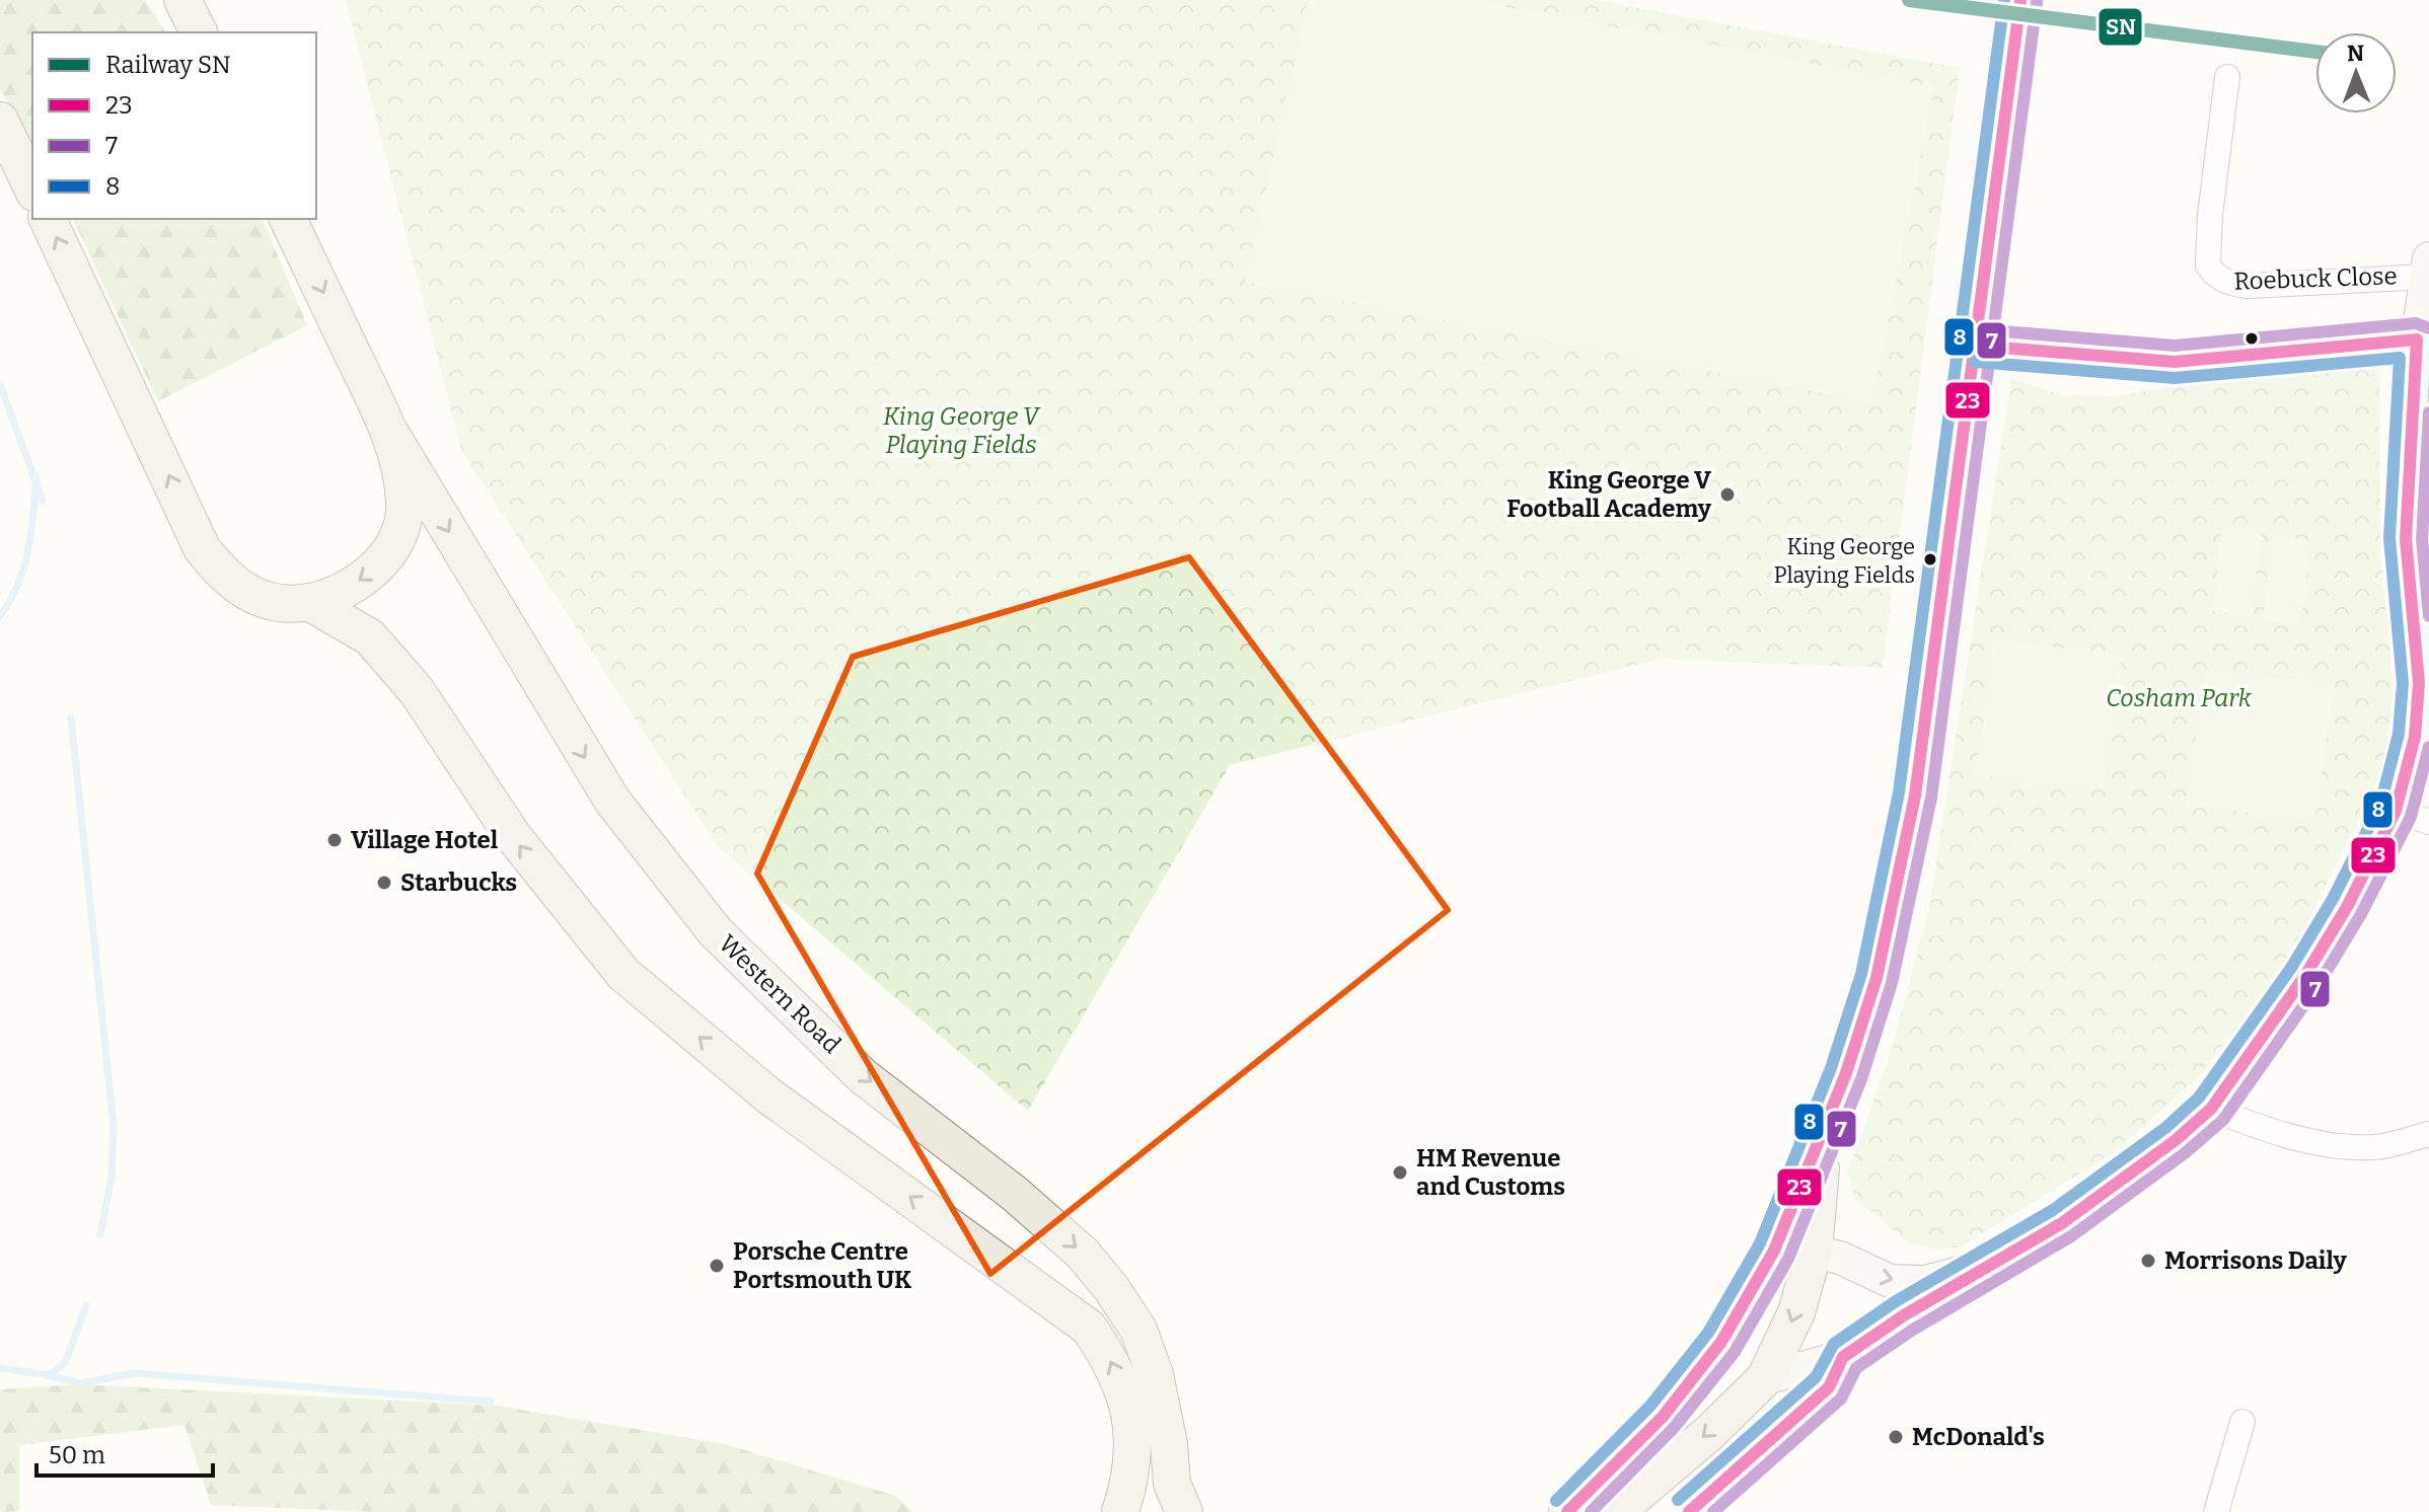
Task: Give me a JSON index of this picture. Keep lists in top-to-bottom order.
{
  "streets": {
    "main road": ["Western Road"],
    "street": ["Roebuck Close"]
  },
  "parks": ["King George V Playing Fields", "Cosham Park"],
  "places": [
    "King George V Football Academy",
    "King George Playing Fields",
    "Village Hotel",
    "Starbucks",
    "HM Revenue and Customs",
    "Morrisons Daily",
    "Porsche Centre Portsmouth UK",
    "McDonald's"
  ],
  "lines": [
    "rail line SN",
    "transit line 23",
    "transit line 8",
    "transit line 7"
  ],
  "legend": [
    "Railway SN",
    "23",
    "7",
    "8"
  ],
  "scale_bar": "50 m",
  "north": "top"
}
